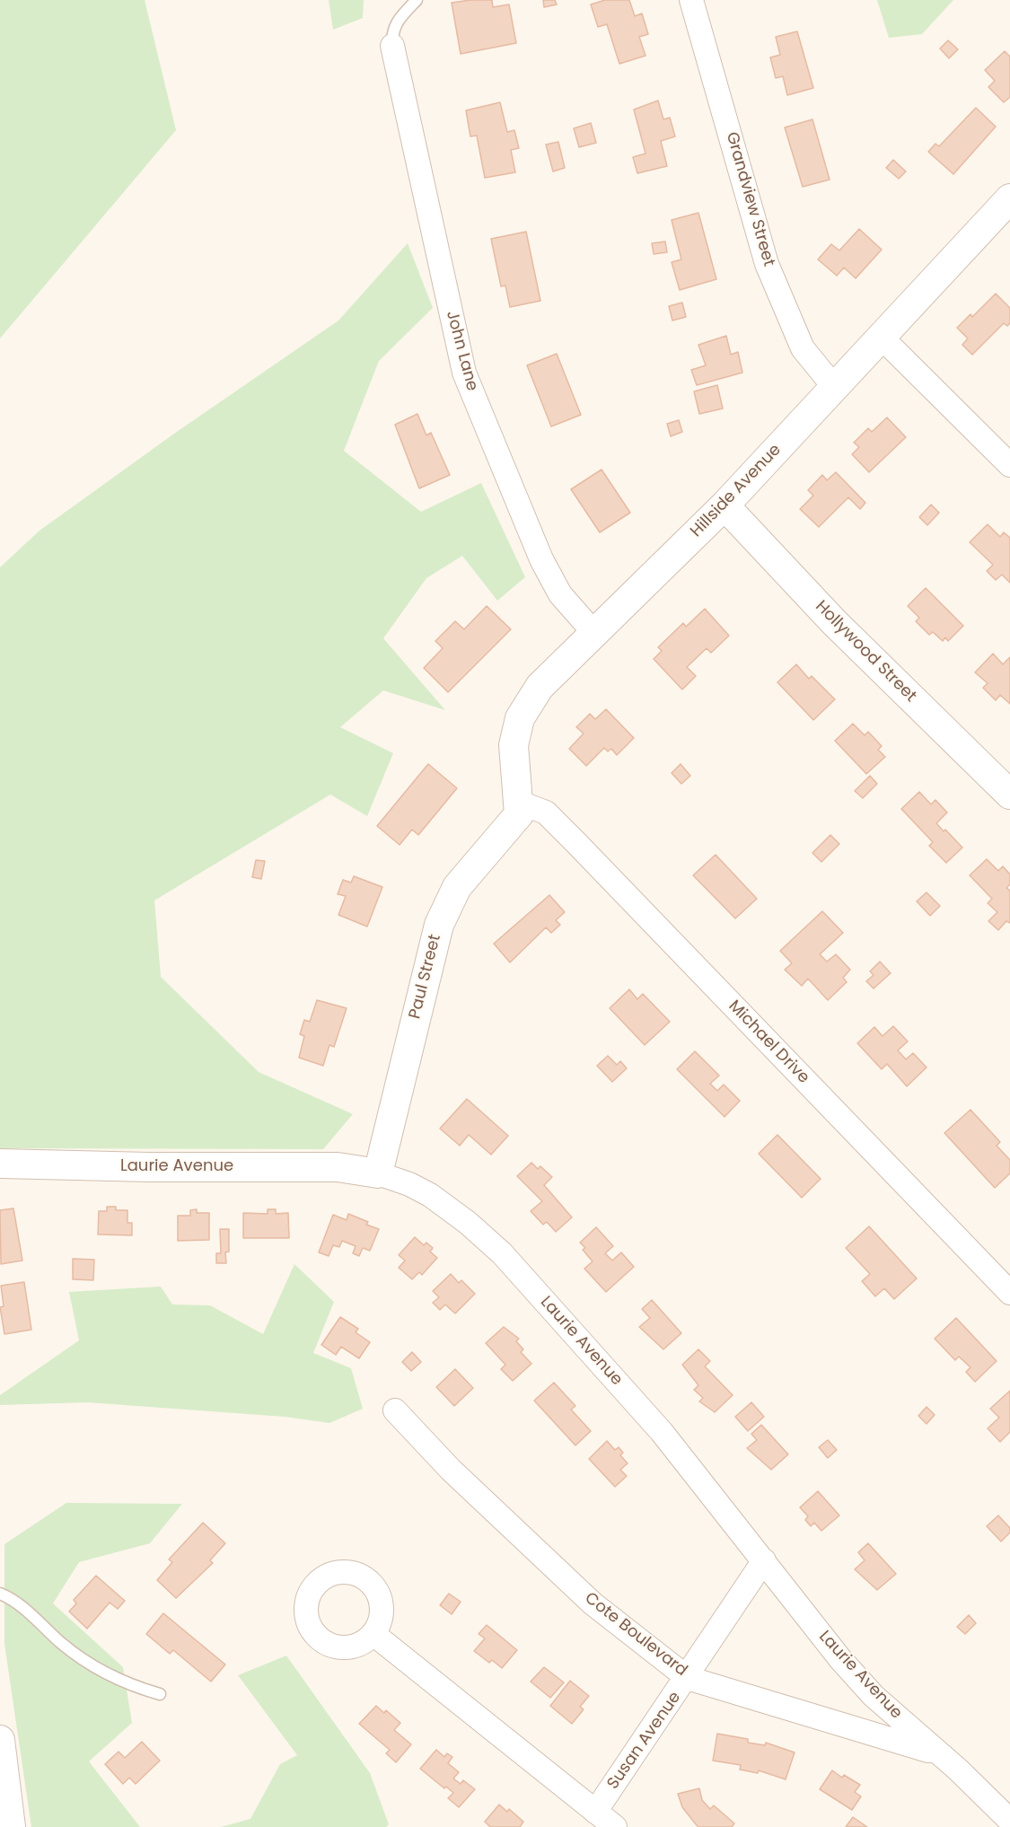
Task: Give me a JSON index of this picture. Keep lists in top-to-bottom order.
{
  "streets": {
    "street": [
      "Grandview Street",
      "John Lane",
      "Hillside Avenue",
      "Hollywood Street",
      "Paul Street",
      "Michael Drive",
      "Laurie Avenue",
      "Cote Boulevard",
      "Susan Avenue"
    ]
  },
  "crossings": [
    ["Grandview Street", "Hillside Avenue"],
    ["John Lane", "Hillside Avenue"],
    ["Hillside Avenue", "Hollywood Street"],
    ["Hillside Avenue", "Paul Street"],
    ["Hillside Avenue", "Michael Drive"],
    ["Paul Street", "Michael Drive"],
    ["Paul Street", "Laurie Avenue"],
    ["Laurie Avenue", "Cote Boulevard"],
    ["Laurie Avenue", "Susan Avenue"],
    ["Cote Boulevard", "Susan Avenue"]
  ]
}
